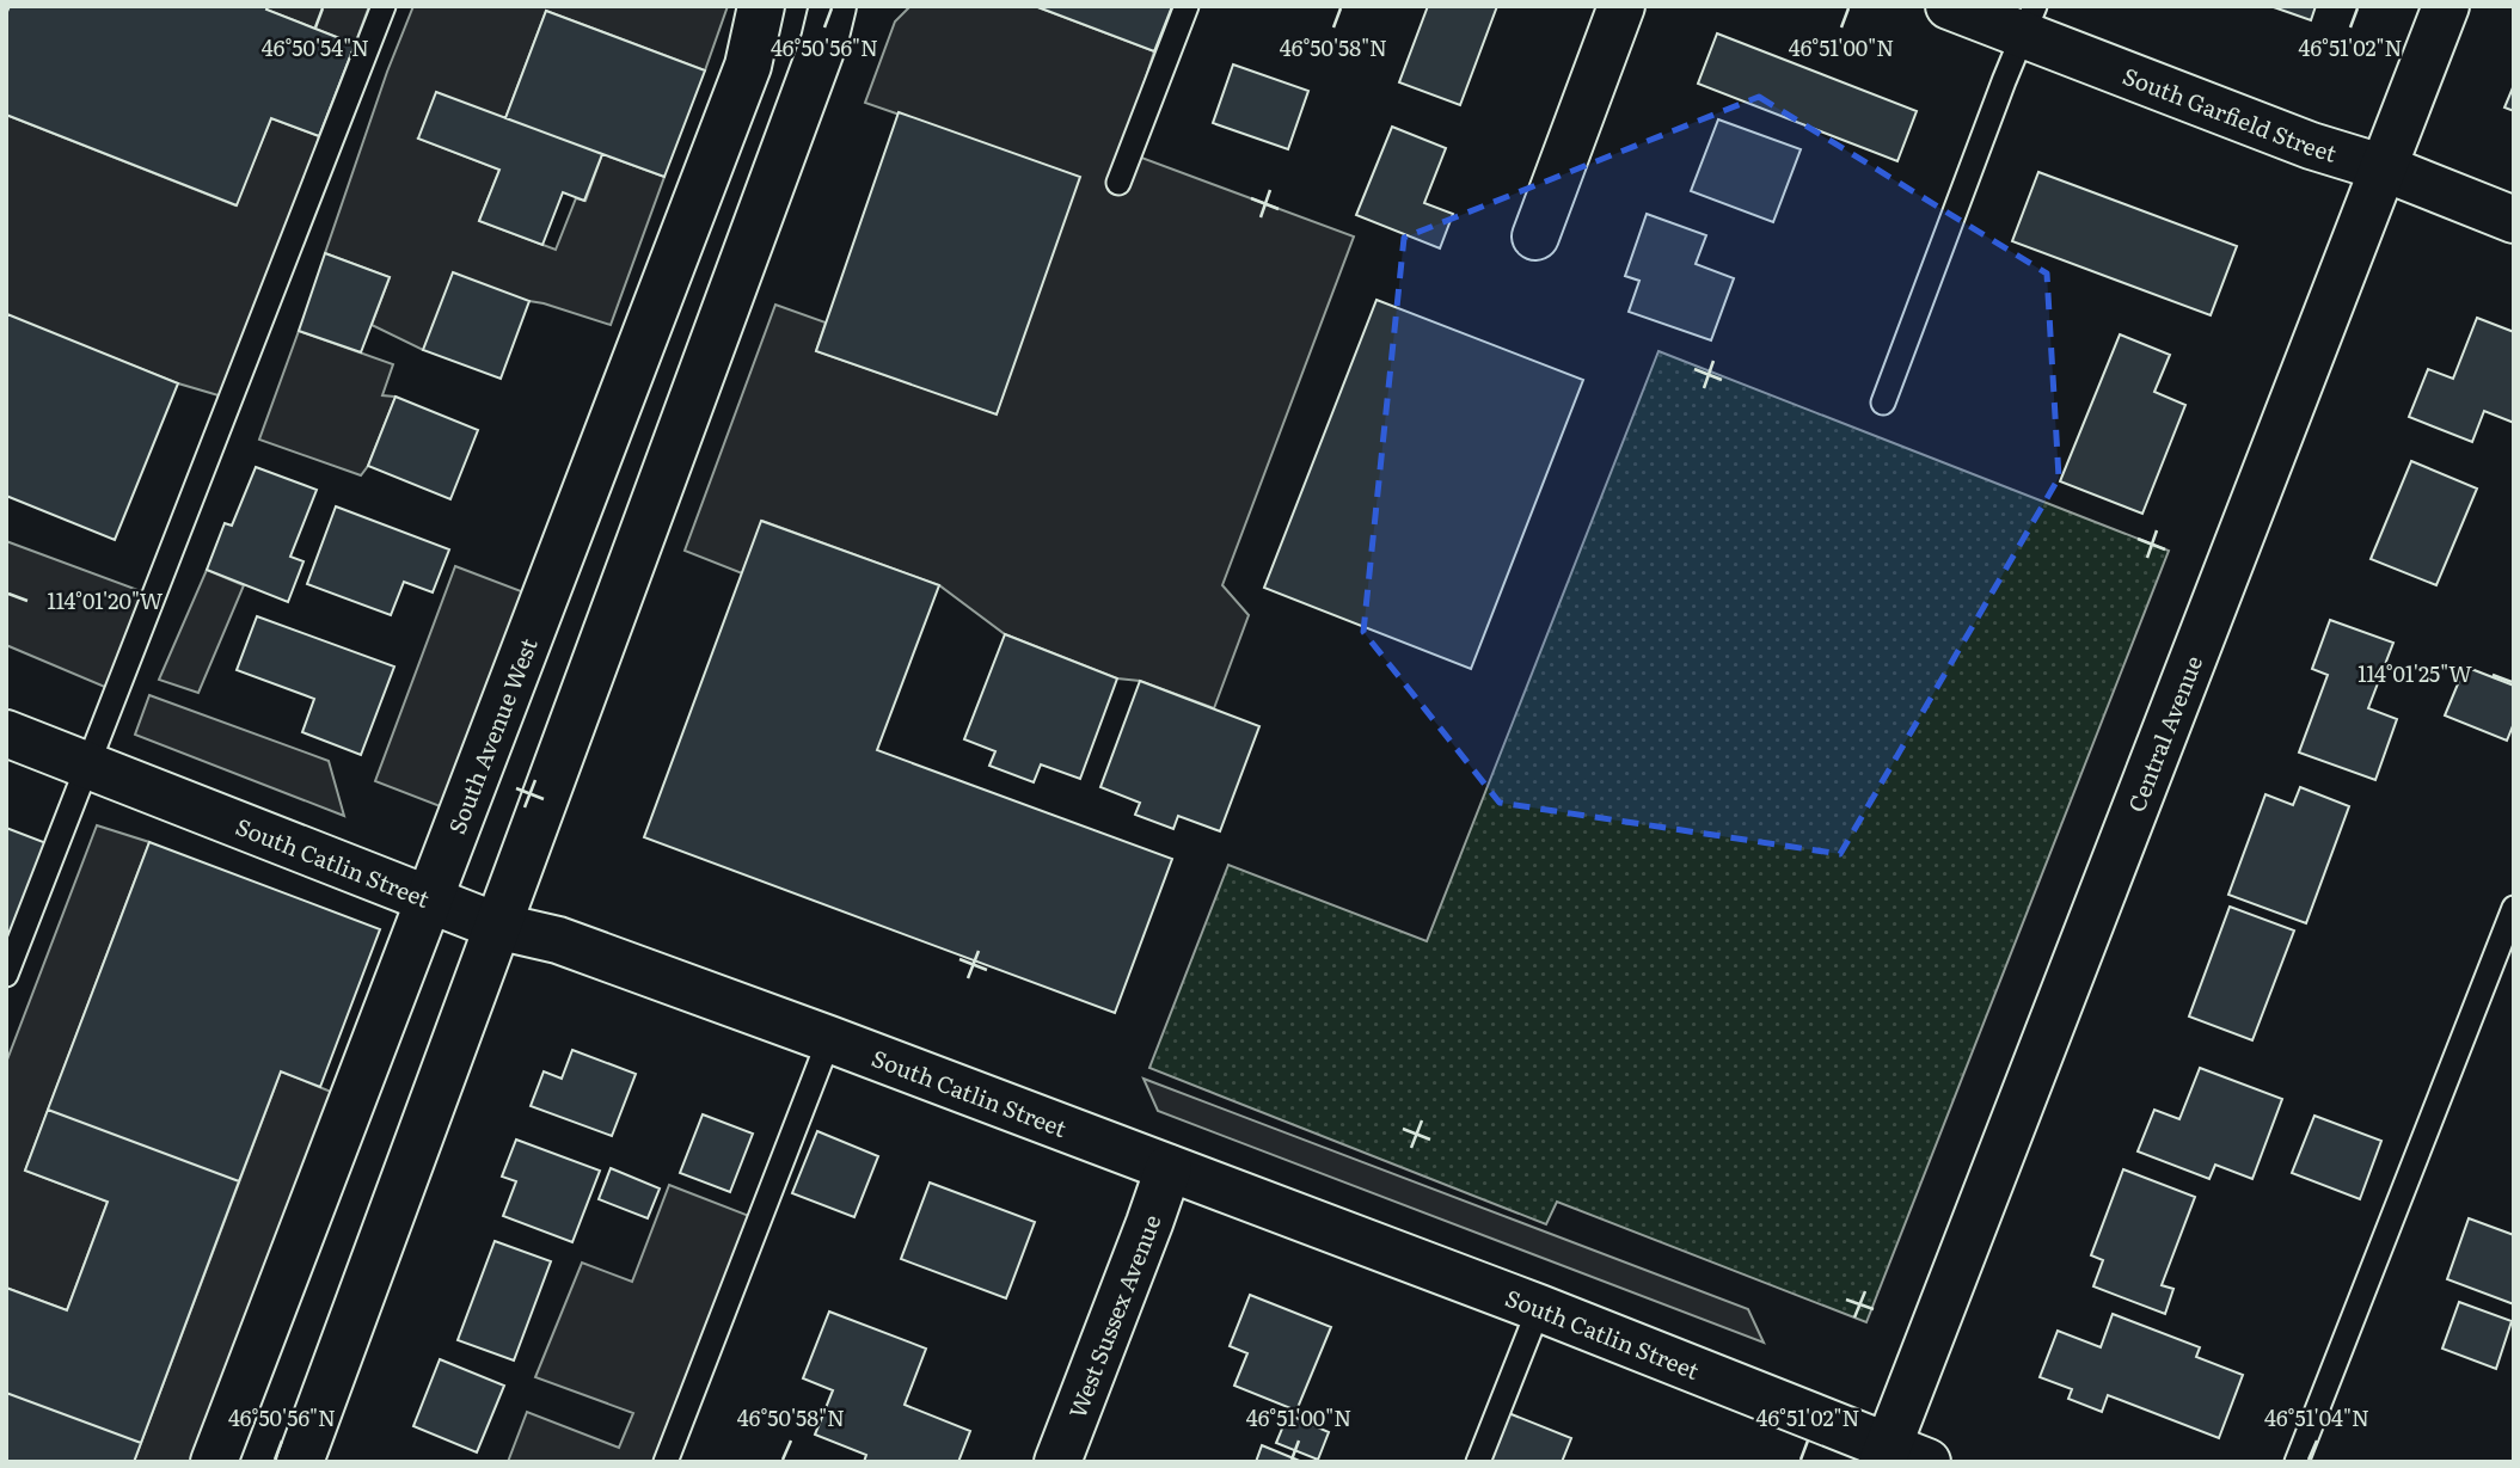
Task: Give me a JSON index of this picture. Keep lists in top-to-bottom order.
{
  "streets": {
    "street": [
      "South Garfield Street",
      "Central Avenue",
      "South Avenue West",
      "South Catlin Street",
      "West Sussex Avenue"
    ]
  },
  "crossings": [
    ["South Garfield Street", "Central Avenue"],
    ["Central Avenue", "South Catlin Street"],
    ["South Avenue West", "South Catlin Street"],
    ["South Catlin Street", "West Sussex Avenue"]
  ],
  "coordinates": [
    "46°50'54\"N",
    "46°50'56\"N",
    "46°50'58\"N",
    "46°51'00\"N",
    "46°51'02\"N",
    "114°01'20\"W",
    "114°01'25\"W",
    "46°51'04\"N"
  ]
}
